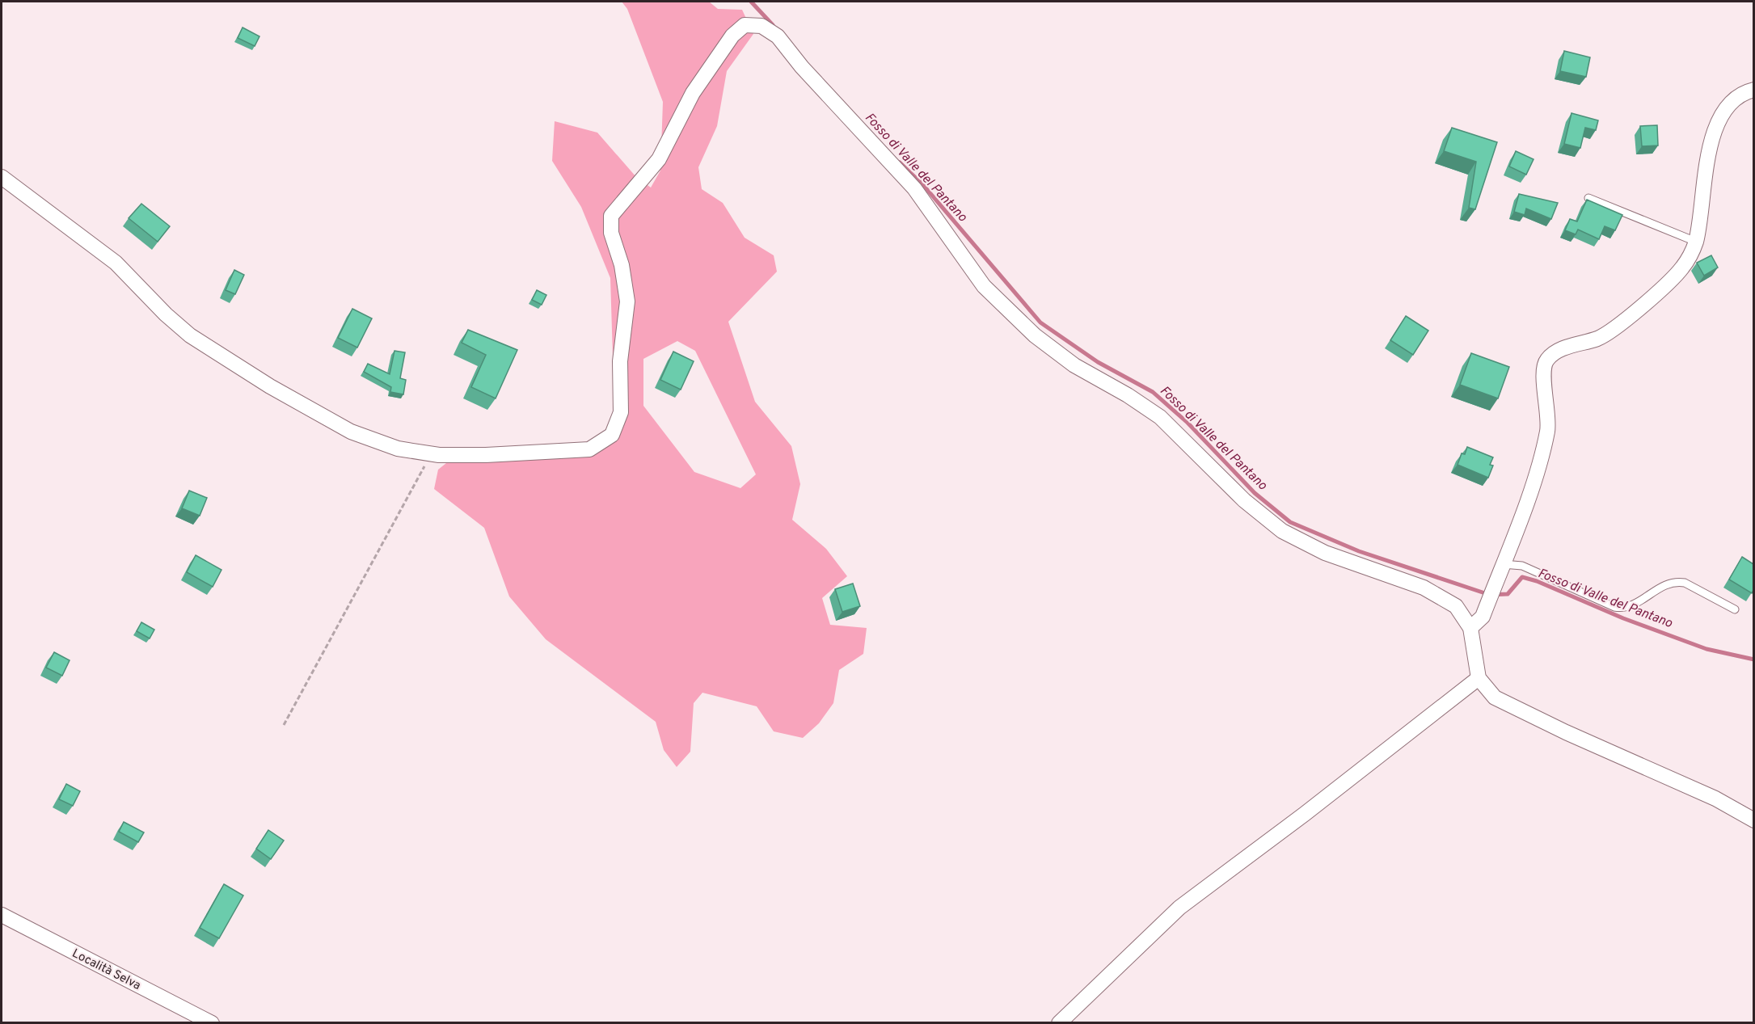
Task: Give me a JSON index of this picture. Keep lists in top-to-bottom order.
{
  "streets": {
    "street": ["Località Selva"]
  },
  "water": ["Fosso di Valle del Pantano"]
}
